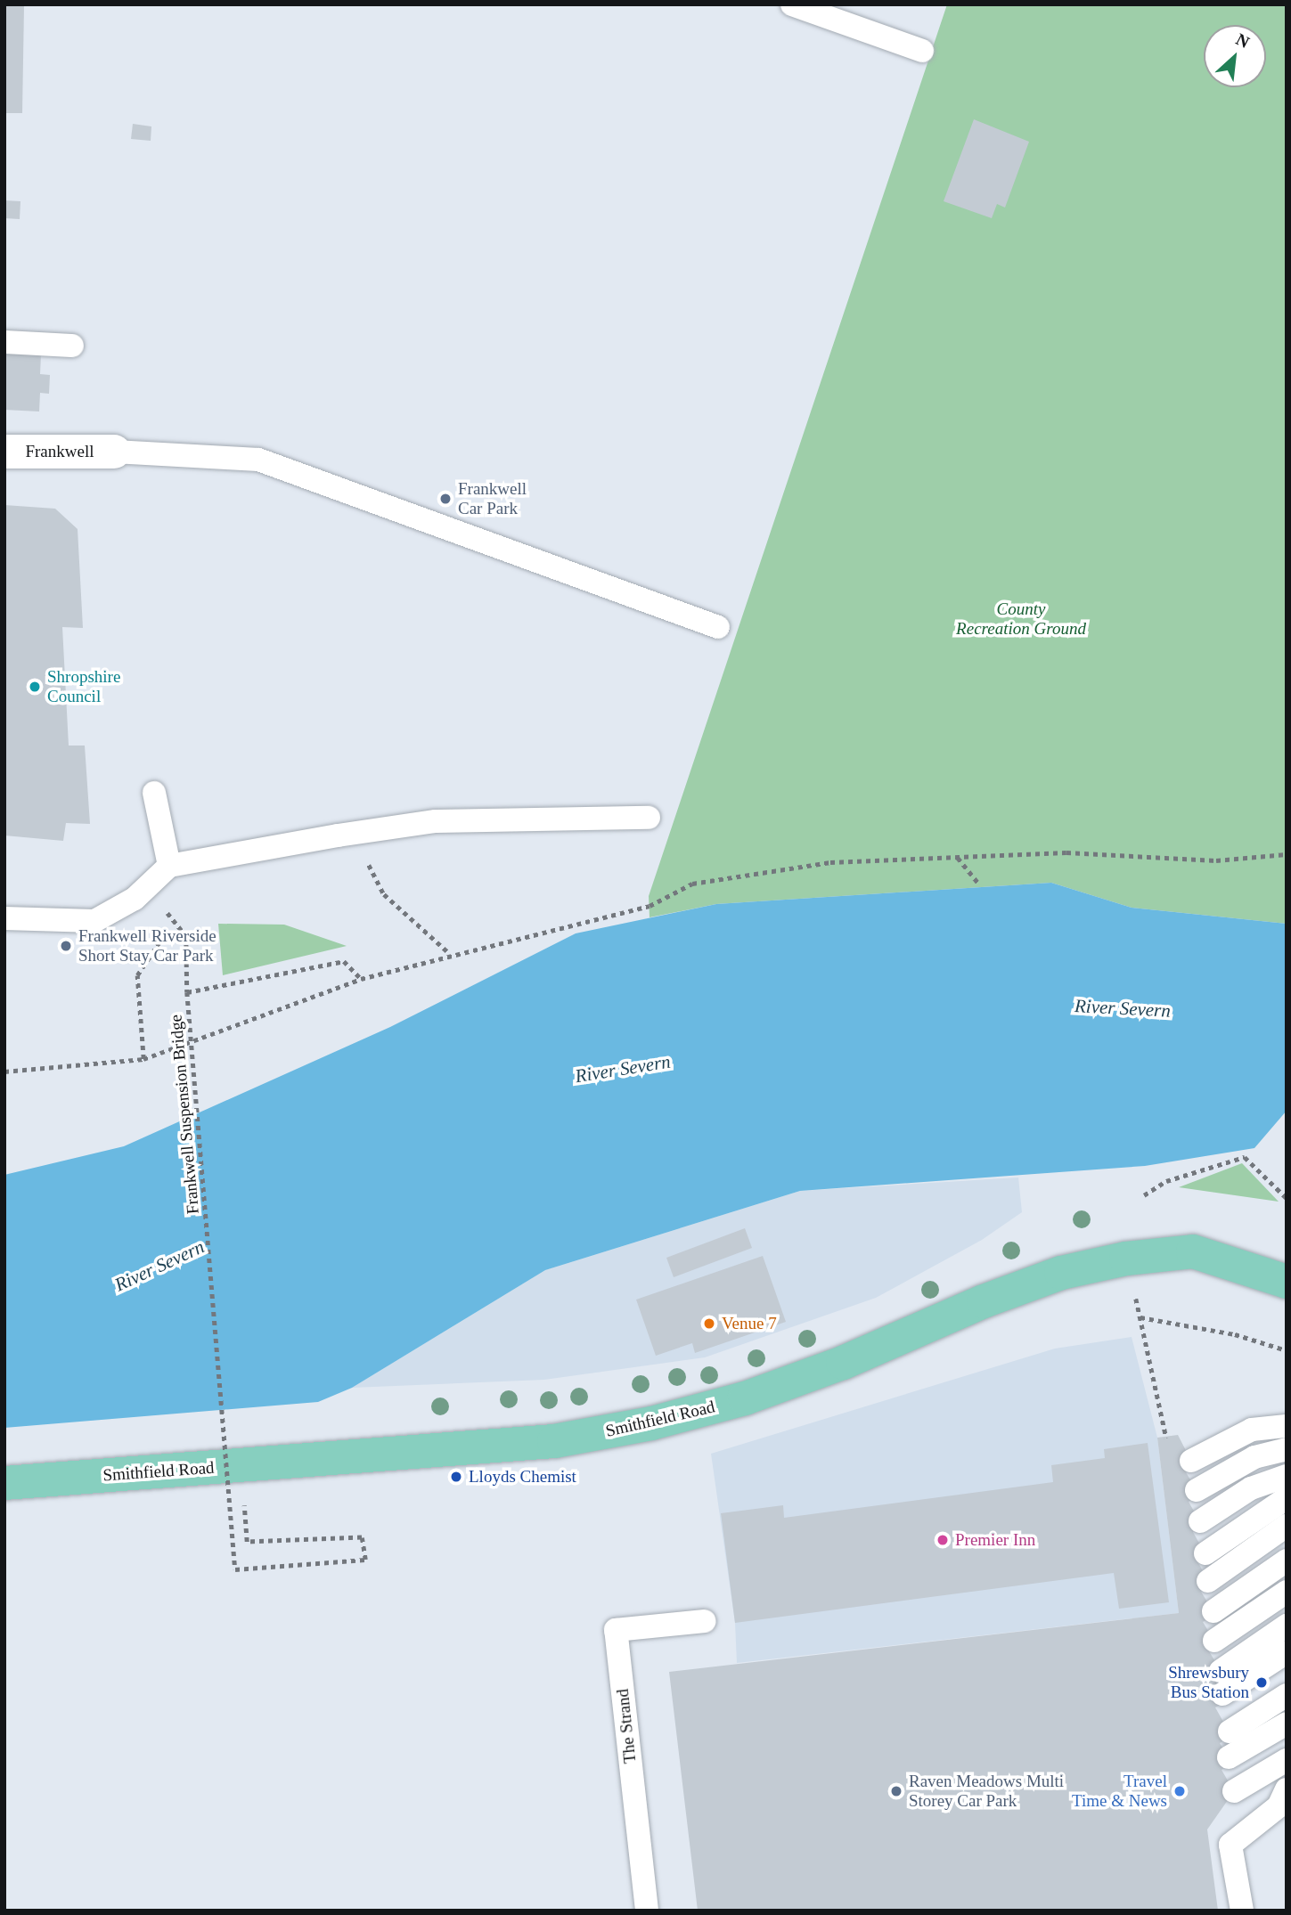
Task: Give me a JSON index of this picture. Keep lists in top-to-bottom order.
{
  "streets": {
    "main road": ["Smithfield Road"],
    "street": ["Frankwell"],
    "lane": ["The Strand"],
    "path": ["Frankwell Suspension Bridge"]
  },
  "water": ["River Severn"],
  "parks": ["County Recreation Ground"],
  "places": [
    "Frankwell Car Park",
    "Shropshire Council",
    "Frankwell Riverside Short Stay Car Park",
    "Venue 7",
    "Lloyds Chemist",
    "Premier Inn",
    "Shrewsbury Bus Station",
    "Raven Meadows Multi Storey Car Park",
    "Travel Time & News"
  ],
  "north": "top right"
}
